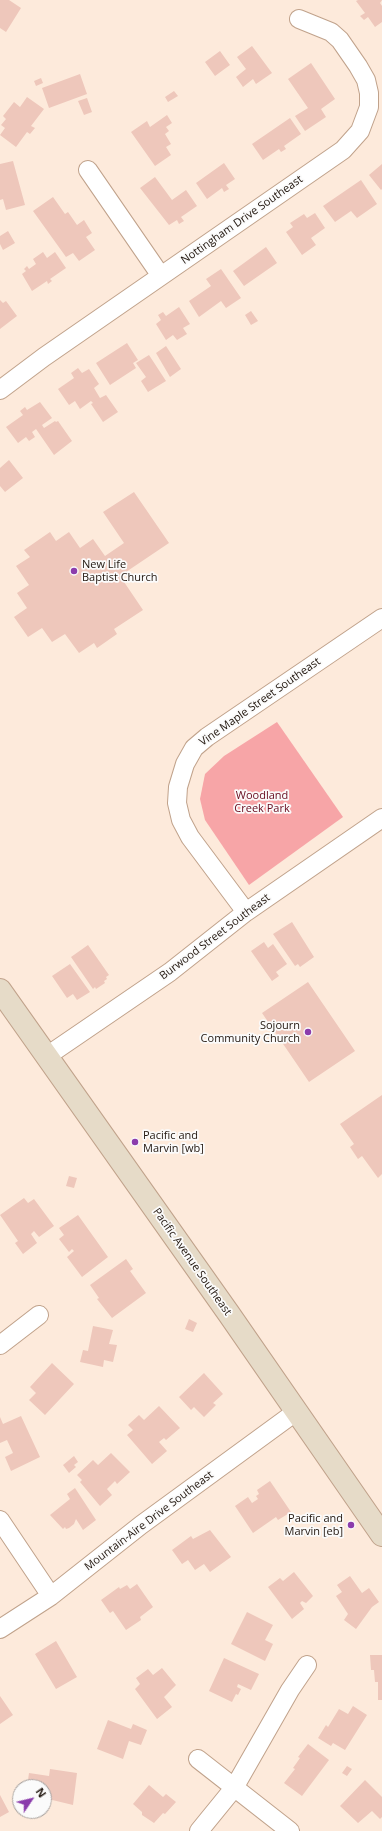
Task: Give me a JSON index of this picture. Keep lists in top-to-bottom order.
{
  "streets": {
    "main road": ["Pacific Avenue Southeast"],
    "street": [
      "Nottingham Drive Southeast",
      "Vine Maple Street Southeast",
      "Burwood Street Southeast",
      "Mountain-Aire Drive Southeast"
    ]
  },
  "crossings": [
    ["Vine Maple Street Southeast", "Burwood Street Southeast"],
    ["Burwood Street Southeast", "Pacific Avenue Southeast"],
    ["Pacific Avenue Southeast", "Mountain-Aire Drive Southeast"]
  ],
  "parks": ["Woodland Creek Park"],
  "places": [
    "New Life Baptist Church",
    "Sojourn Community Church",
    "Pacific and Marvin [wb]",
    "Pacific and Marvin [eb]"
  ],
  "north": "top right"
}
